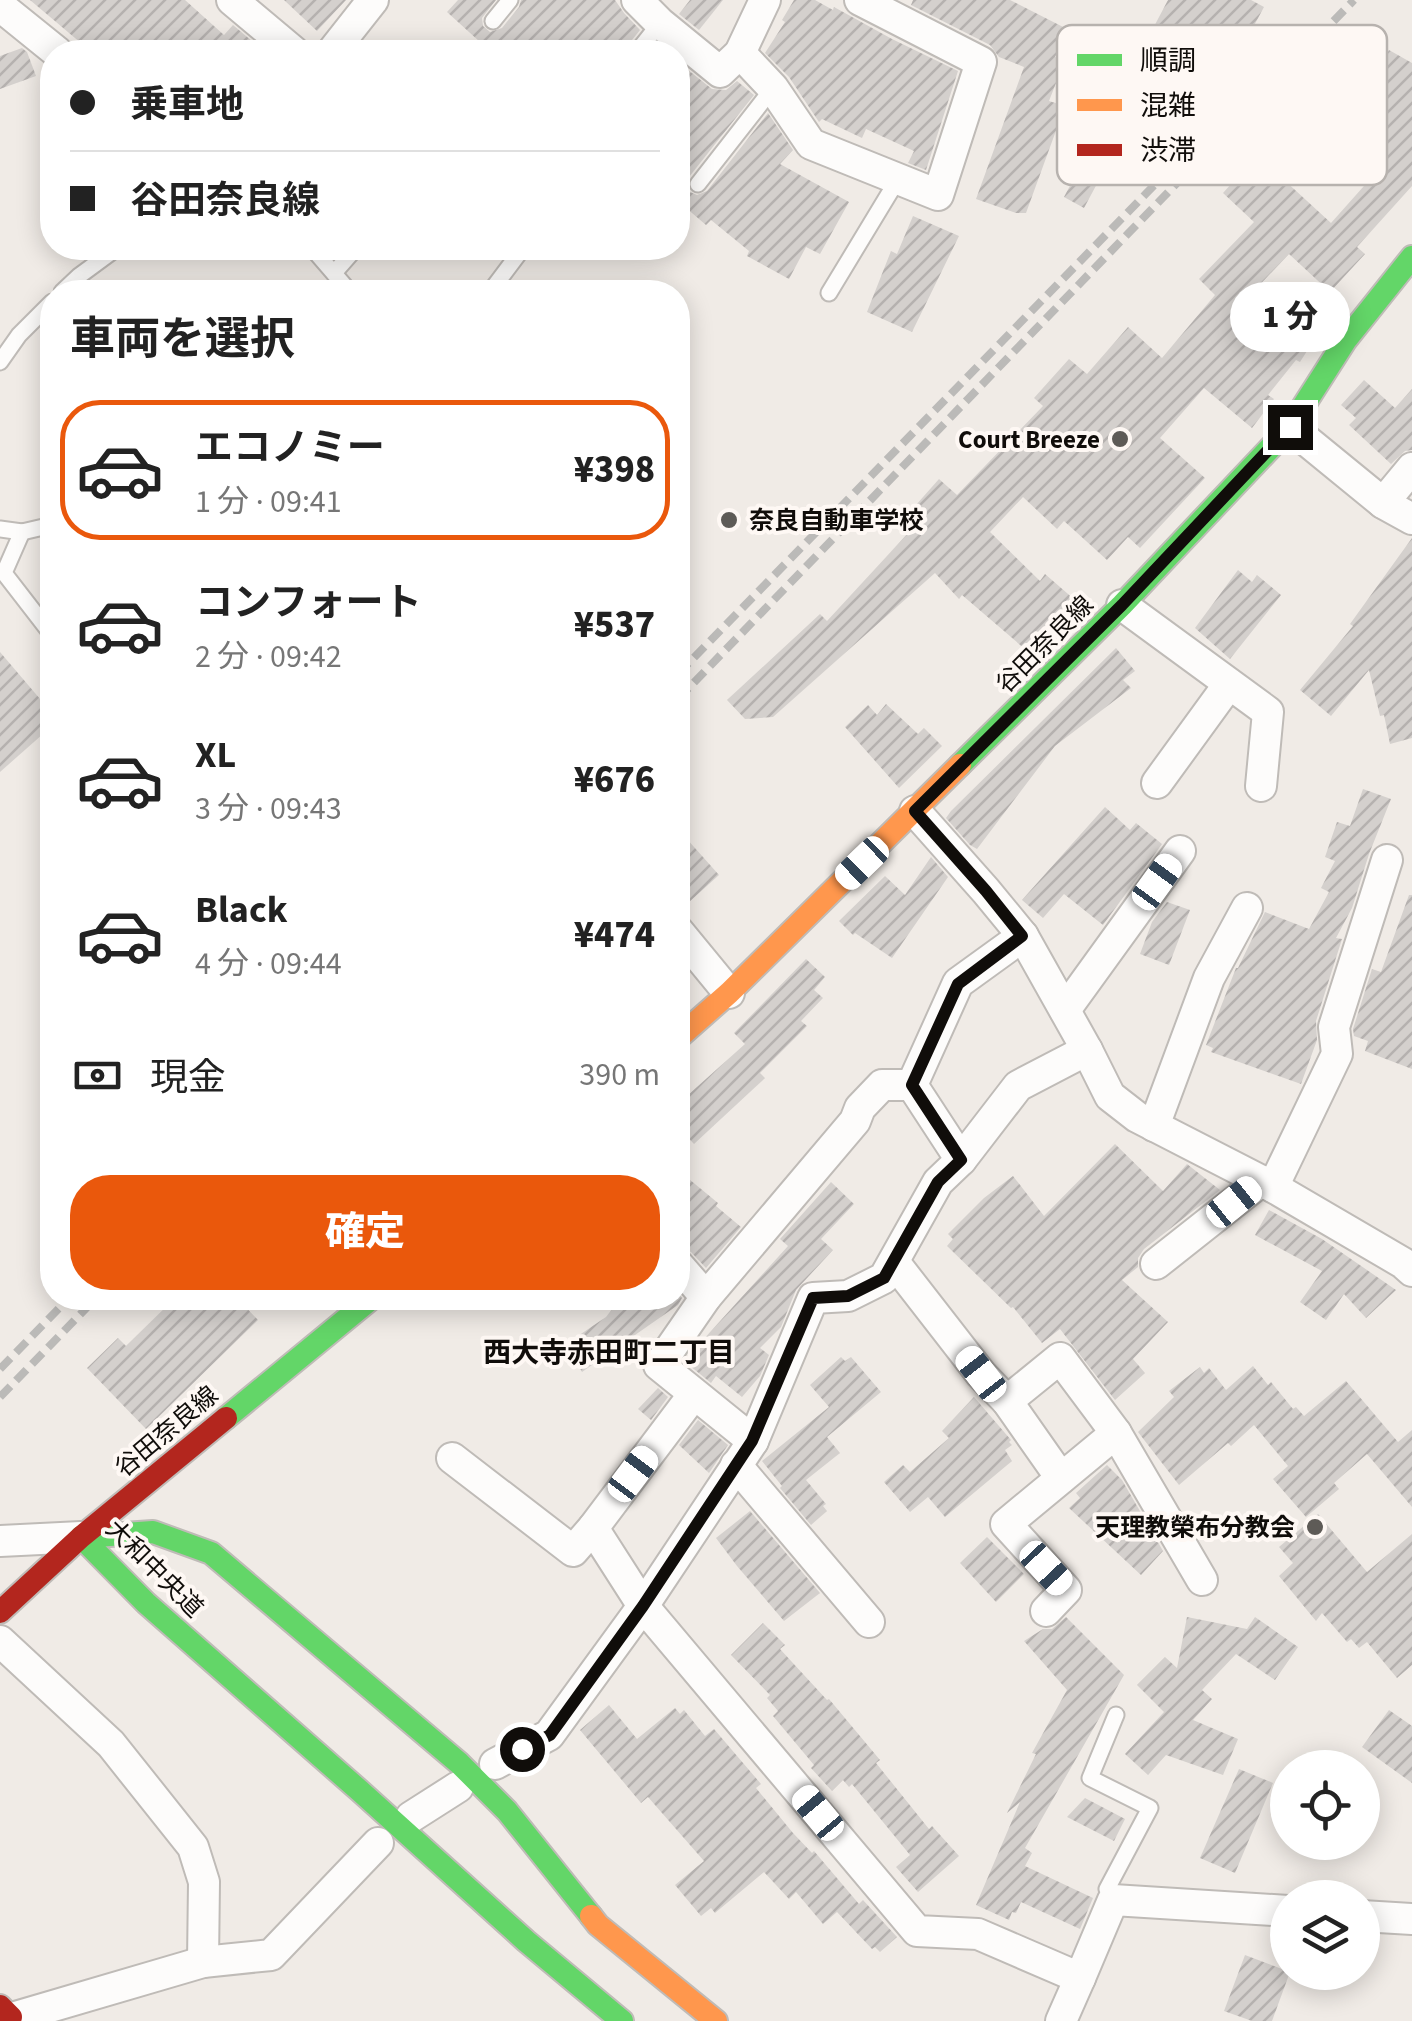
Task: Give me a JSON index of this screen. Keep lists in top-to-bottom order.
{
  "streets": {
    "main road": ["谷田奈良線", "大和中央道"]
  },
  "crossings": [
    ["谷田奈良線", "大和中央道"]
  ],
  "districts": ["西大寺赤田町二丁目"],
  "places": ["Court Breeze", "奈良自動車学校", "天理教榮布分教会"],
  "legend": ["順調", "混雑", "渋滞"],
  "page": {
    "banner": ["乗車地", "谷田奈良線"],
    "heading": "車両を選択",
    "bubble": "1 分",
    "list": [
      {
        "name": "エコノミー",
        "note": "1 分 · 09:41",
        "value": "¥398"
      },
      {
        "name": "コンフォート",
        "note": "2 分 · 09:42",
        "value": "¥537"
      },
      {
        "name": "XL",
        "note": "3 分 · 09:43",
        "value": "¥676"
      },
      {
        "name": "Black",
        "note": "4 分 · 09:44",
        "value": "¥474"
      }
    ],
    "pay": ["現金", "390 m"],
    "buttons": "確定"
  }
}
